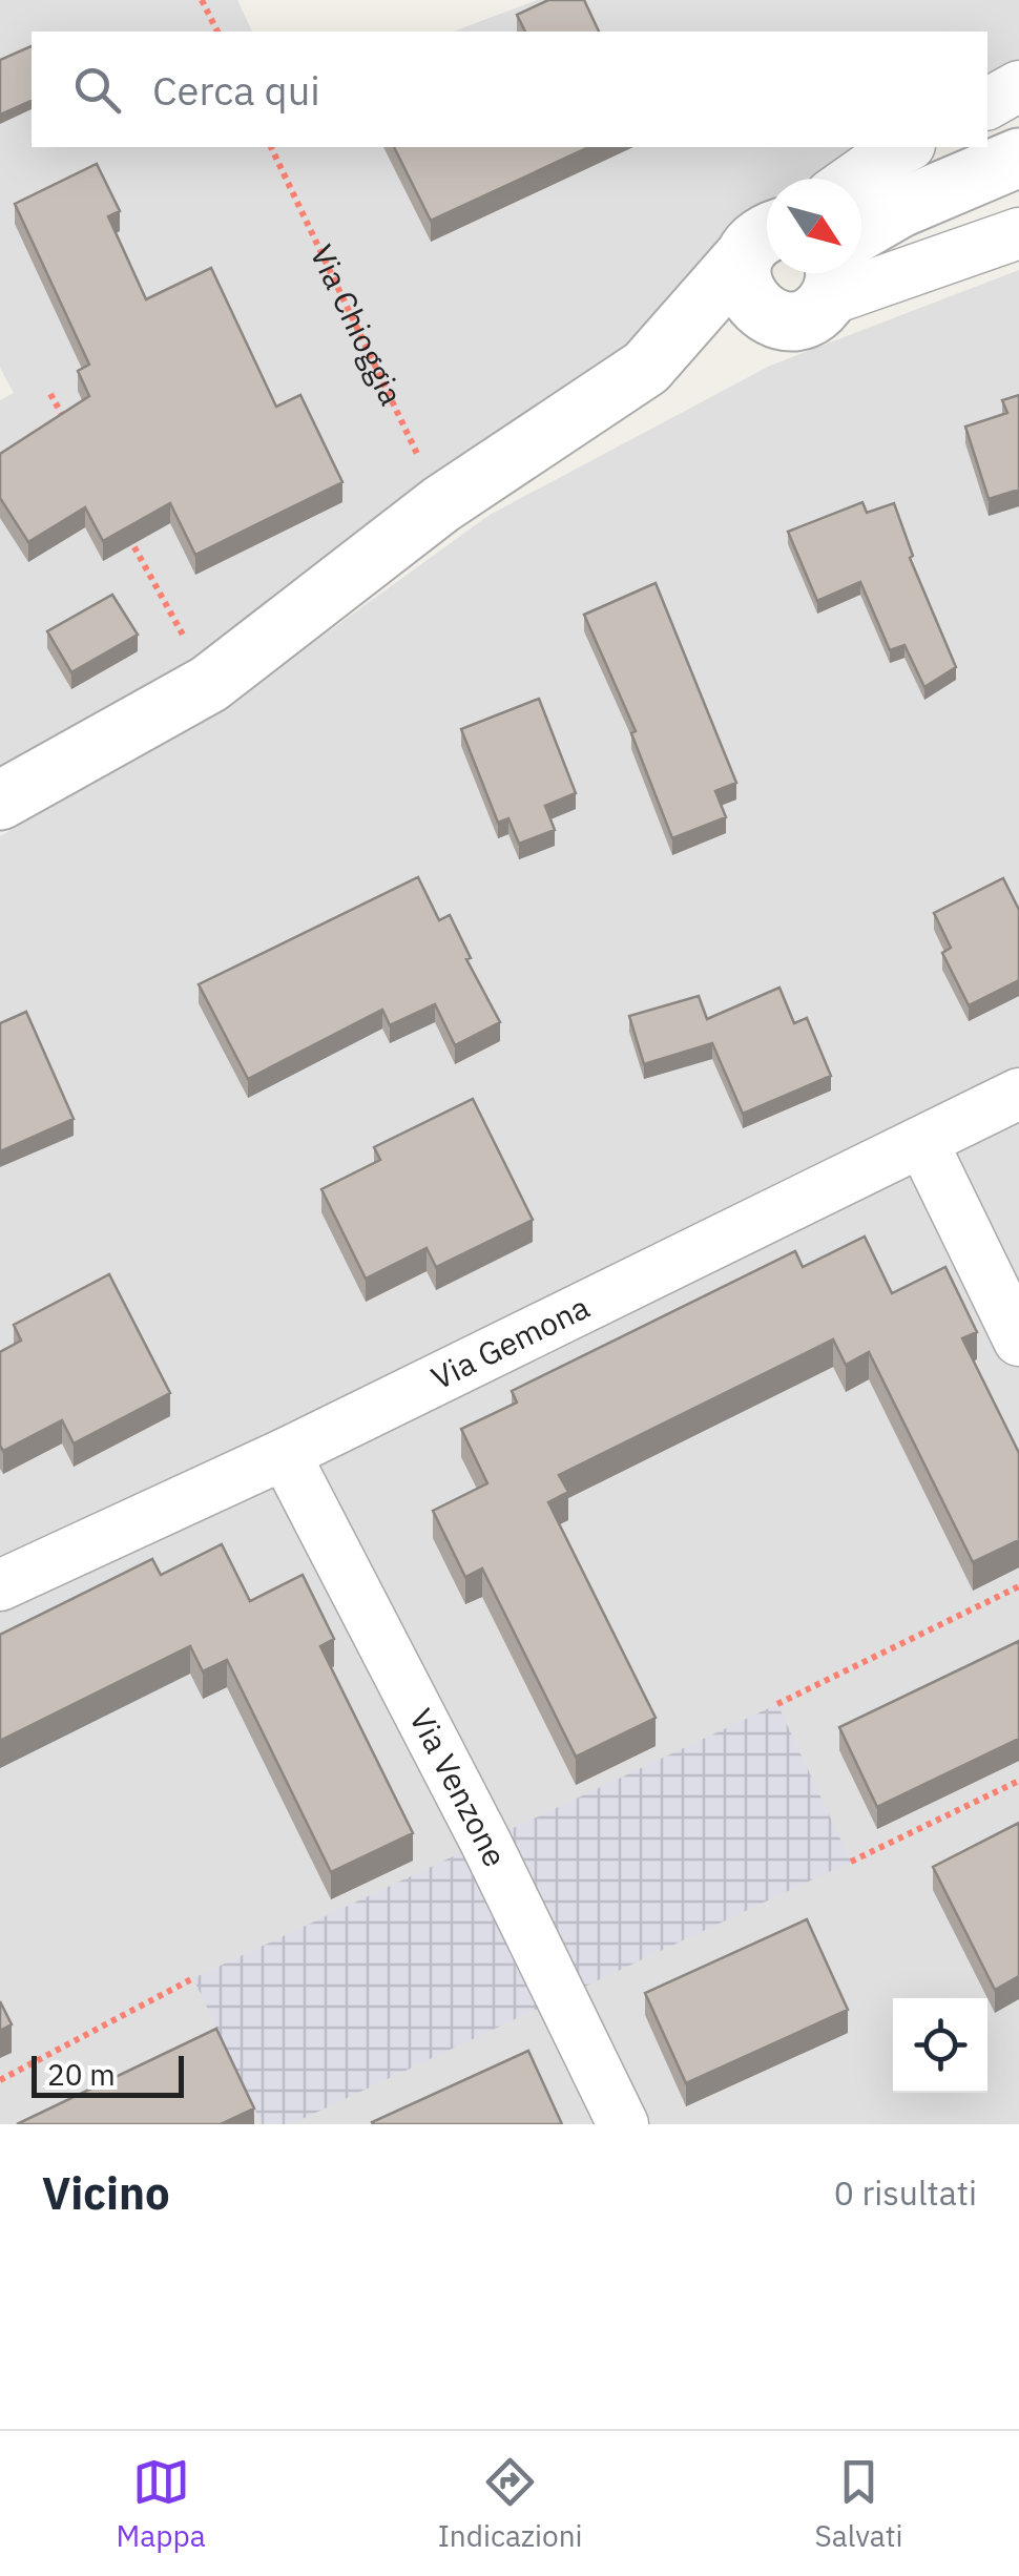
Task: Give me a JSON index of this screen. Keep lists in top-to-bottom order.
{
  "streets": {
    "street": ["Via Gemona", "Via Venzone"],
    "path": ["Via Chioggia"]
  },
  "crossings": [
    ["Via Gemona", "Via Venzone"]
  ],
  "scale_bar": "20 m",
  "north": "bottom right",
  "page": {
    "search": "Cerca qui",
    "scale": "20 m",
    "heading": ["Vicino", "0 risultati"],
    "nav": ["Mappa", "Indicazioni", "Salvati"]
  }
}
